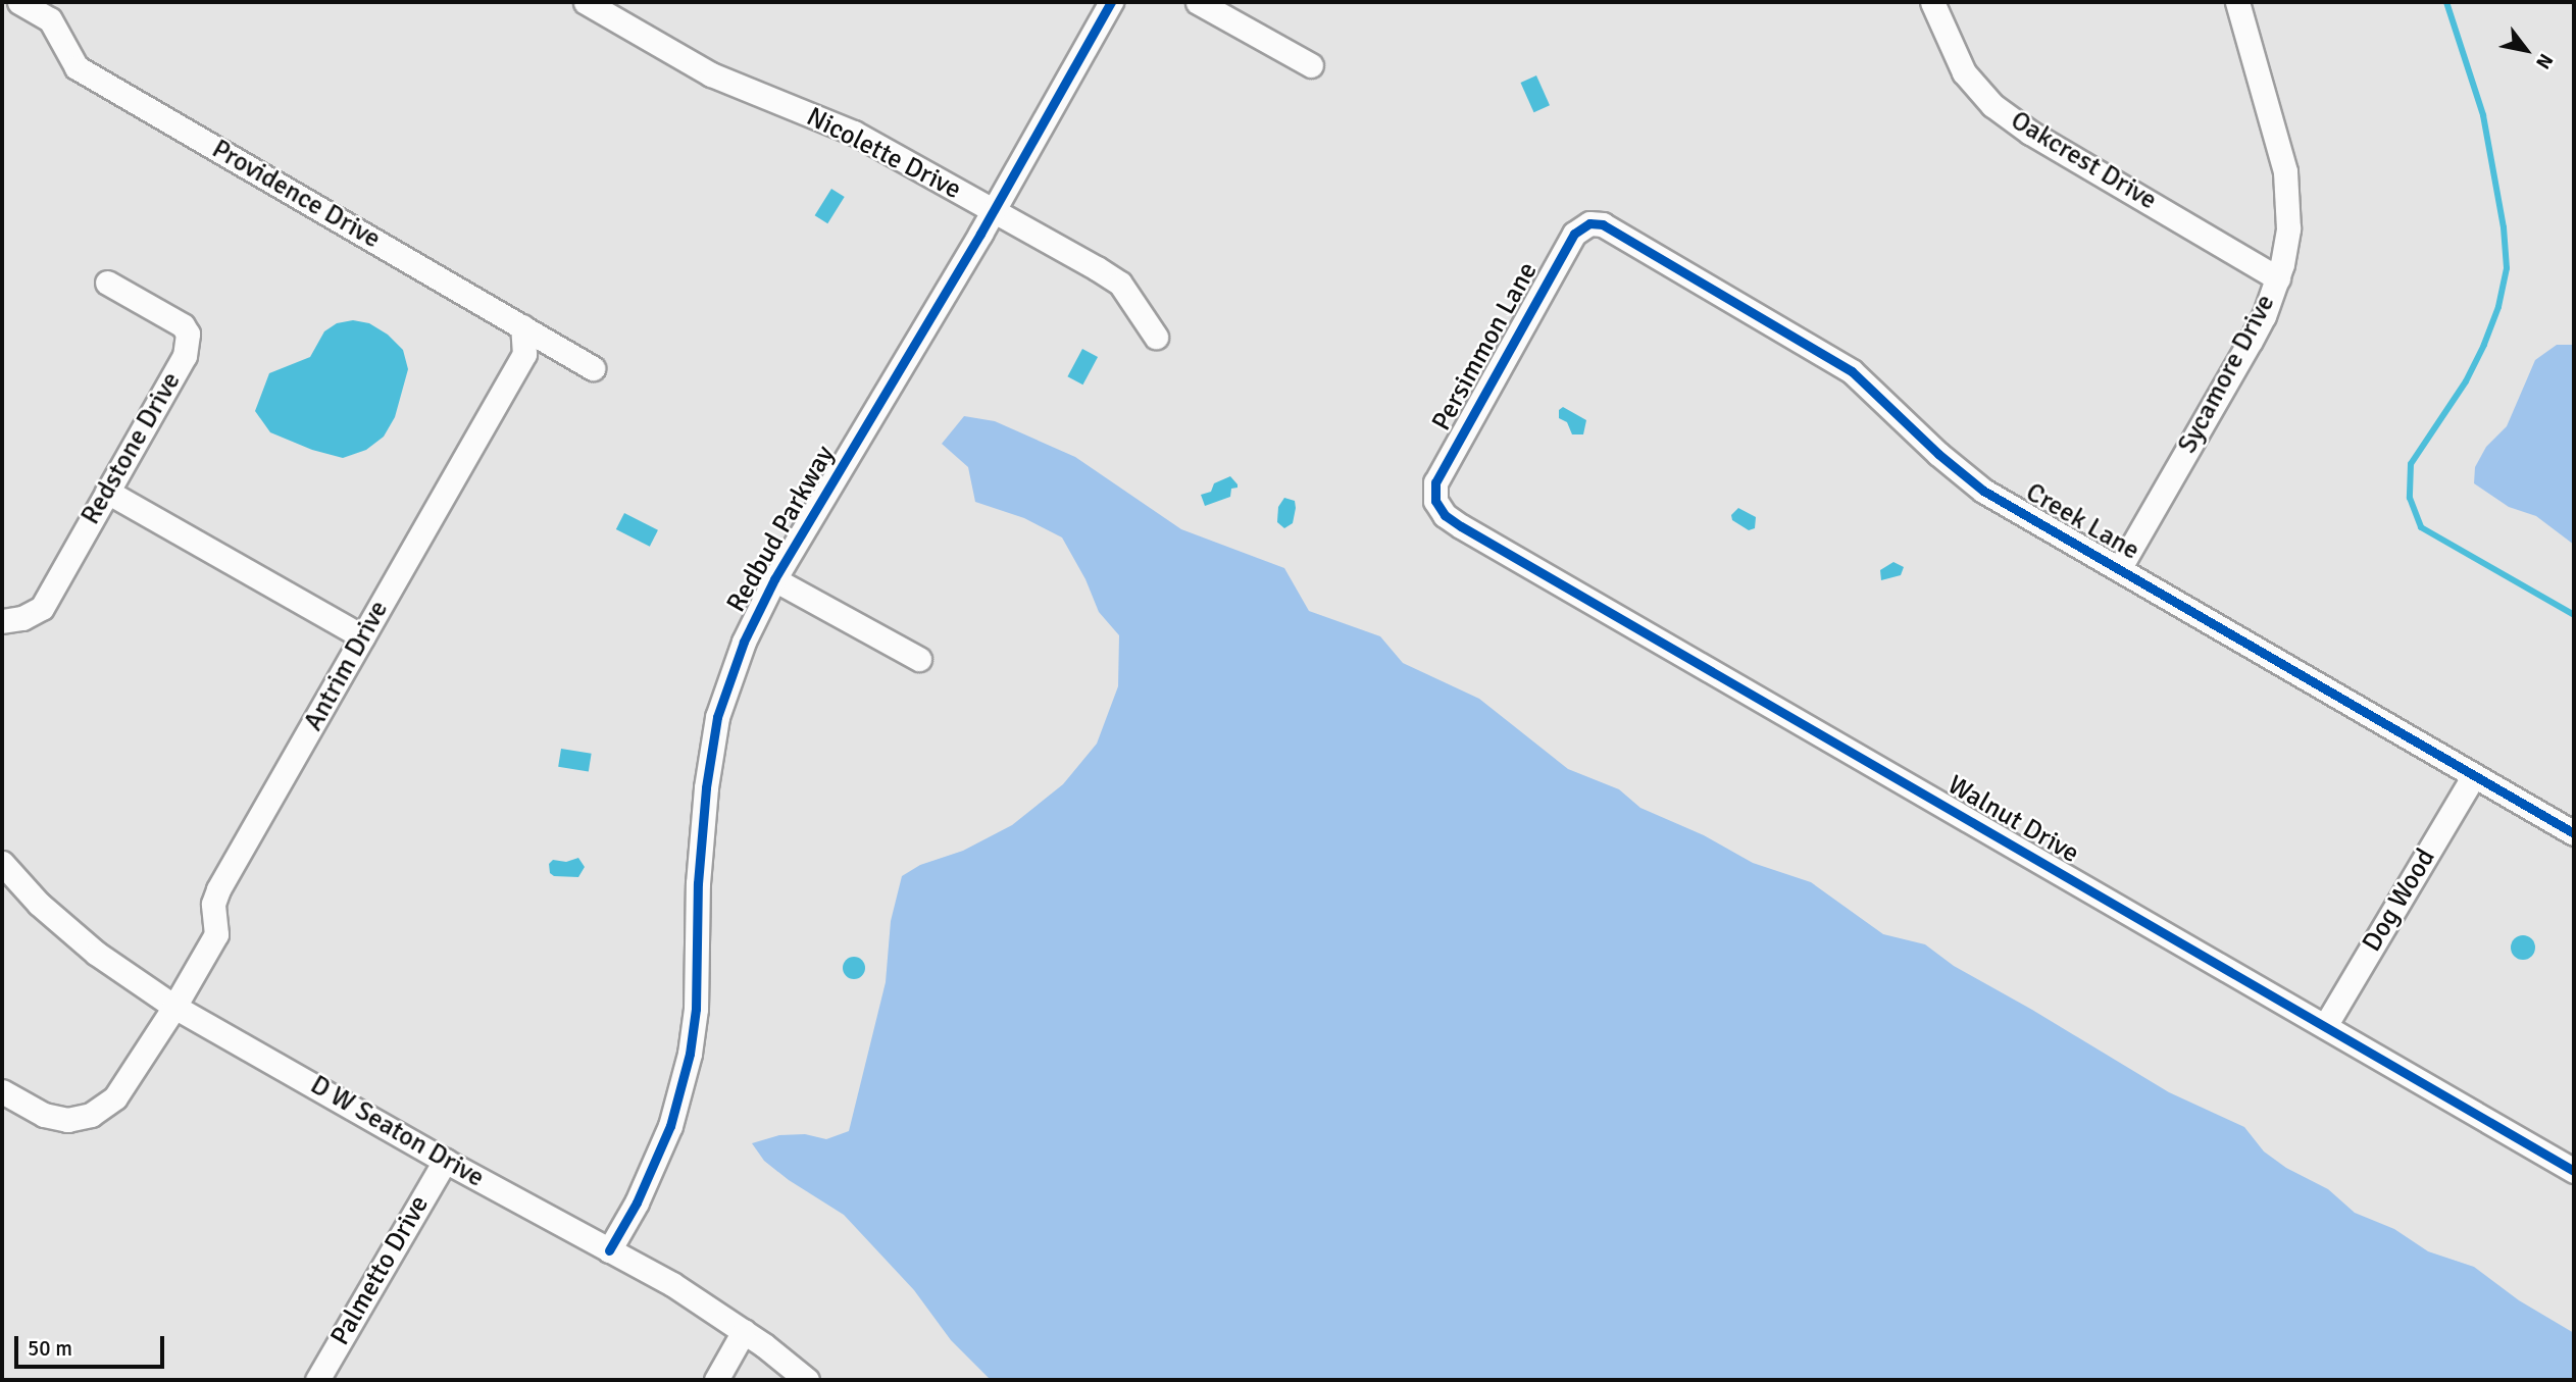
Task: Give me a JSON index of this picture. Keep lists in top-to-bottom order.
{
  "streets": {
    "street": [
      "Nicolette Drive",
      "Oakcrest Drive",
      "Providence Drive",
      "Persimmon Lane",
      "Sycamore Drive",
      "Redstone Drive",
      "Creek Lane",
      "Redbud Parkway",
      "Antrim Drive",
      "Walnut Drive",
      "Dog Wood",
      "D W Seaton Drive",
      "Palmetto Drive"
    ]
  },
  "crossings": [
    ["Nicolette Drive", "Redbud Parkway"],
    ["Oakcrest Drive", "Sycamore Drive"],
    ["Providence Drive", "Antrim Drive"],
    ["Persimmon Lane", "Creek Lane"],
    ["Persimmon Lane", "Walnut Drive"],
    ["Sycamore Drive", "Creek Lane"],
    ["Creek Lane", "Dog Wood"],
    ["Redbud Parkway", "D W Seaton Drive"],
    ["Antrim Drive", "D W Seaton Drive"],
    ["Walnut Drive", "Dog Wood"],
    ["D W Seaton Drive", "Palmetto Drive"]
  ],
  "scale_bar": "50 m",
  "north": "bottom right"
}
